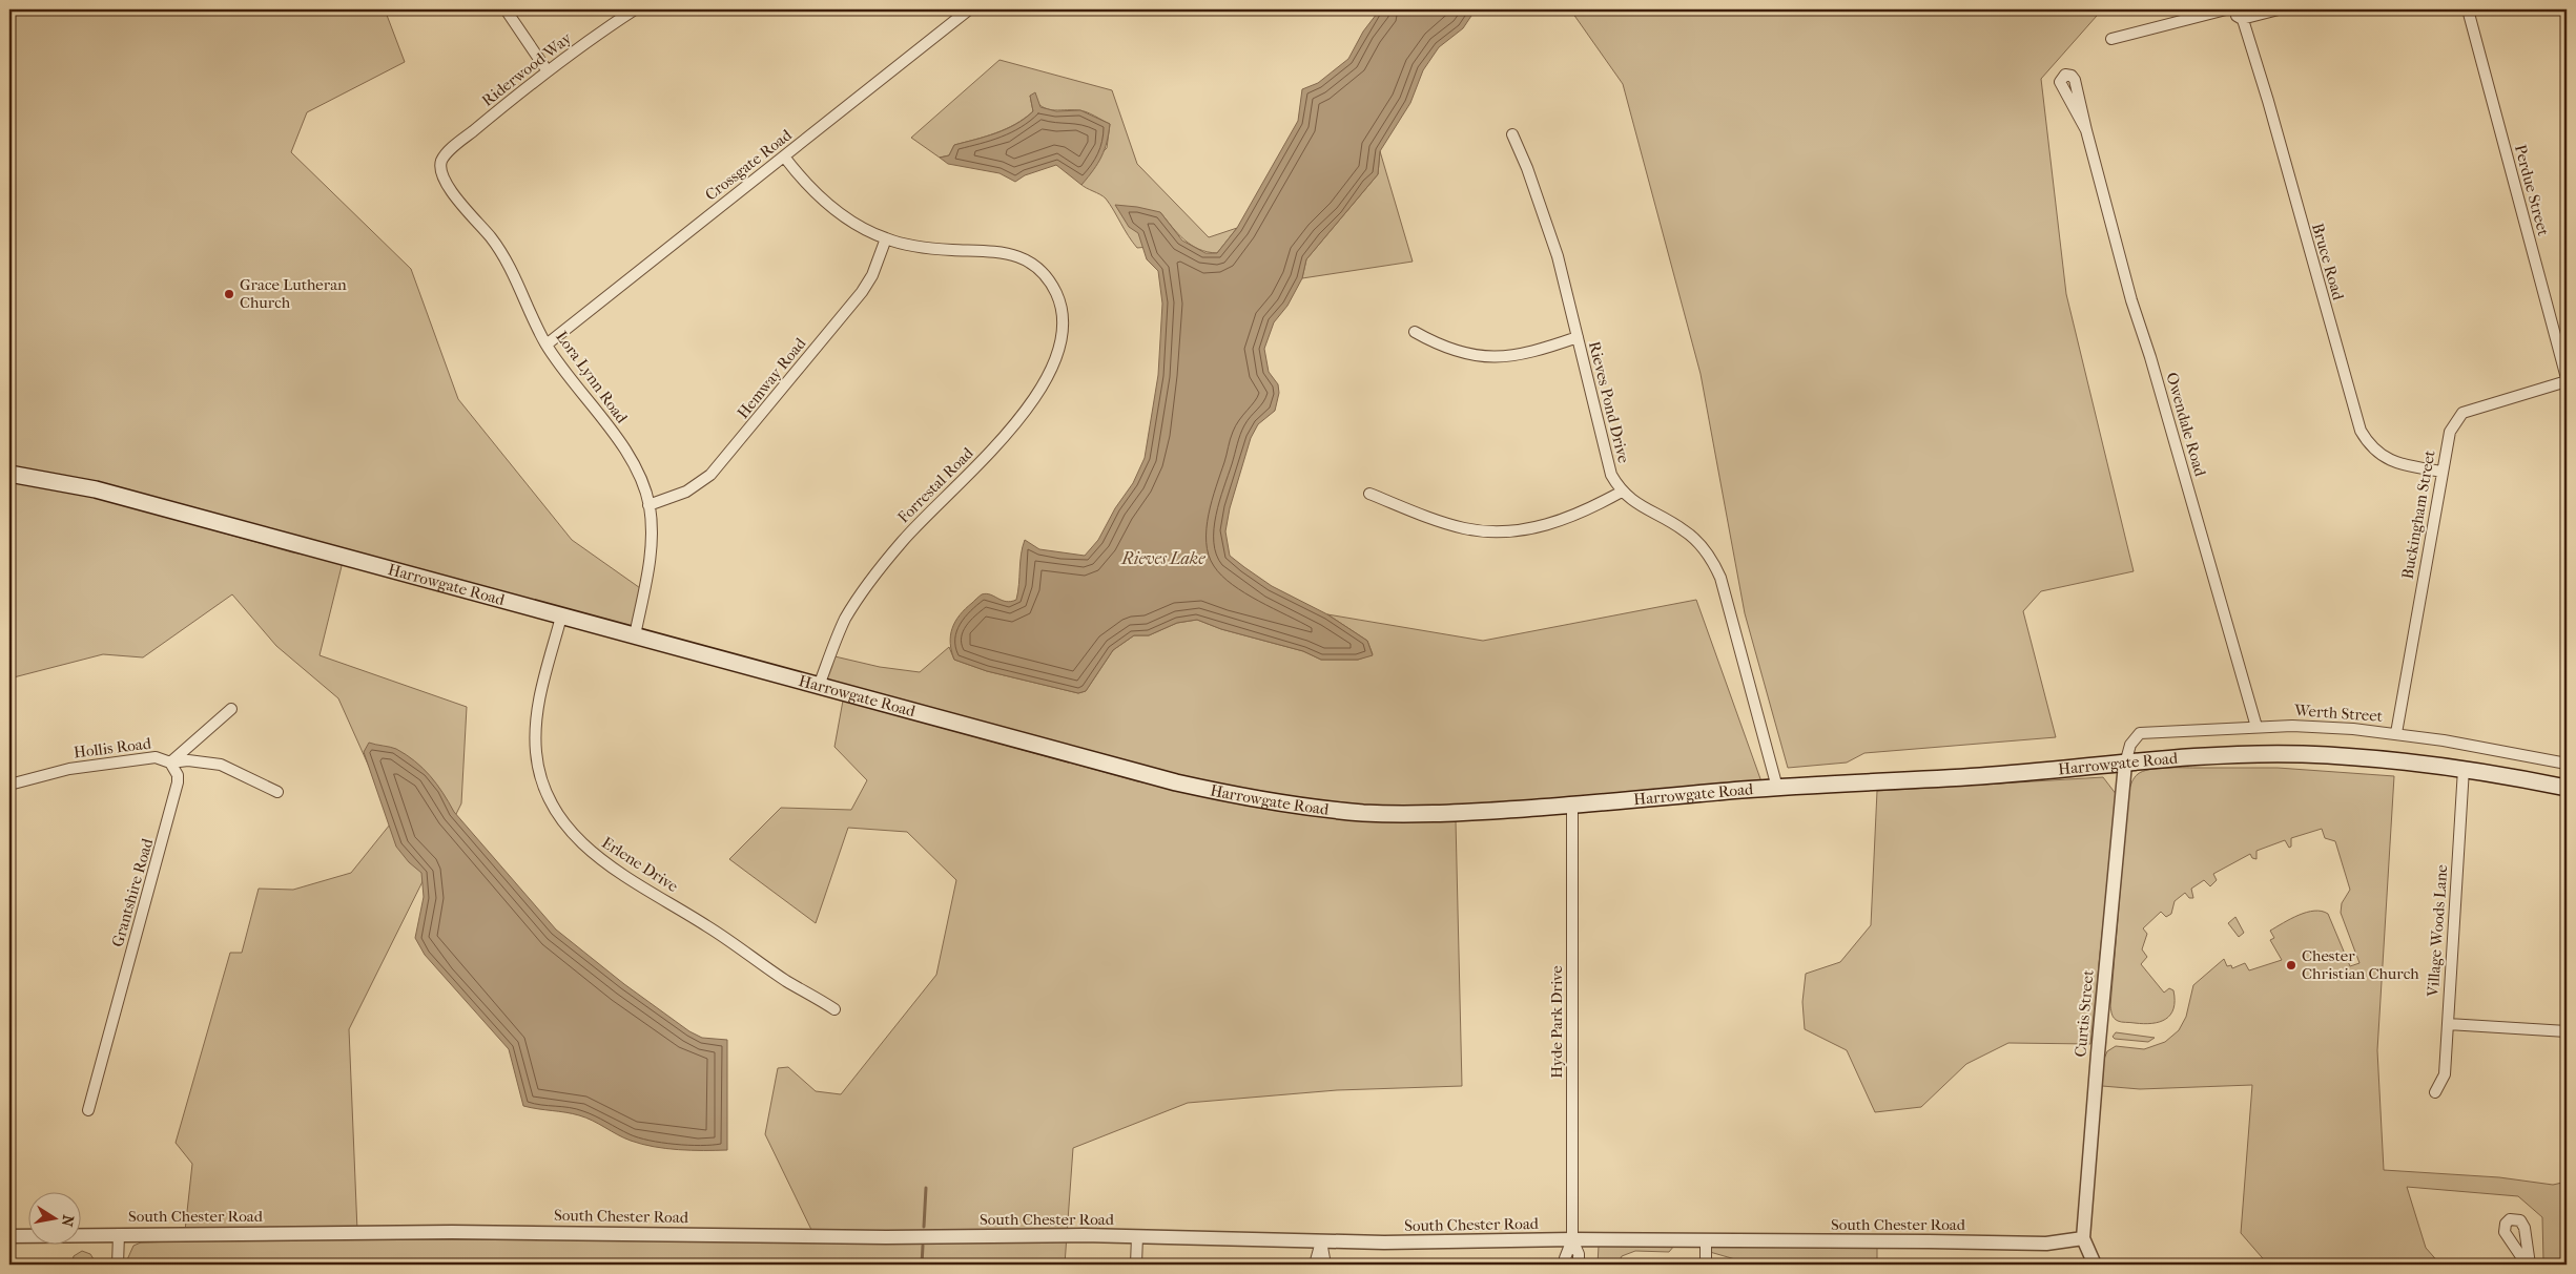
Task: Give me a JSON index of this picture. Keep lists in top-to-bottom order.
{
  "streets": {
    "main road": ["Harrowgate Road"],
    "street": [
      "Riderwood Way",
      "Crossgate Road",
      "Perdue Street",
      "Bruce Road",
      "Lora Lynn Road",
      "Hemway Road",
      "Rieves Pond Drive",
      "Owendale Road",
      "Forrestal Road",
      "Buckingham Street",
      "Werth Street",
      "Hollis Road",
      "Erlene Drive",
      "Grantshire Road",
      "Village Woods Lane",
      "Curtis Street",
      "Hyde Park Drive",
      "South Chester Road"
    ]
  },
  "crossings": [
    ["Riderwood Way", "Lora Lynn Road"],
    ["Crossgate Road", "Lora Lynn Road"],
    ["Perdue Street", "Buckingham Street"],
    ["Bruce Road", "Buckingham Street"],
    ["Lora Lynn Road", "Hemway Road"],
    ["Lora Lynn Road", "Harrowgate Road"],
    ["Hemway Road", "Forrestal Road"],
    ["Rieves Pond Drive", "Harrowgate Road"],
    ["Owendale Road", "Werth Street"],
    ["Forrestal Road", "Harrowgate Road"],
    ["Buckingham Street", "Werth Street"],
    ["Harrowgate Road", "Werth Street"],
    ["Harrowgate Road", "Erlene Drive"],
    ["Harrowgate Road", "Village Woods Lane"],
    ["Harrowgate Road", "Curtis Street"],
    ["Harrowgate Road", "Hyde Park Drive"],
    ["Werth Street", "Curtis Street"],
    ["Hollis Road", "Grantshire Road"],
    ["Curtis Street", "South Chester Road"],
    ["Hyde Park Drive", "South Chester Road"]
  ],
  "water": ["Rieves Lake"],
  "places": ["Grace Lutheran Church", "Chester Christian Church"],
  "north": "right"
}
